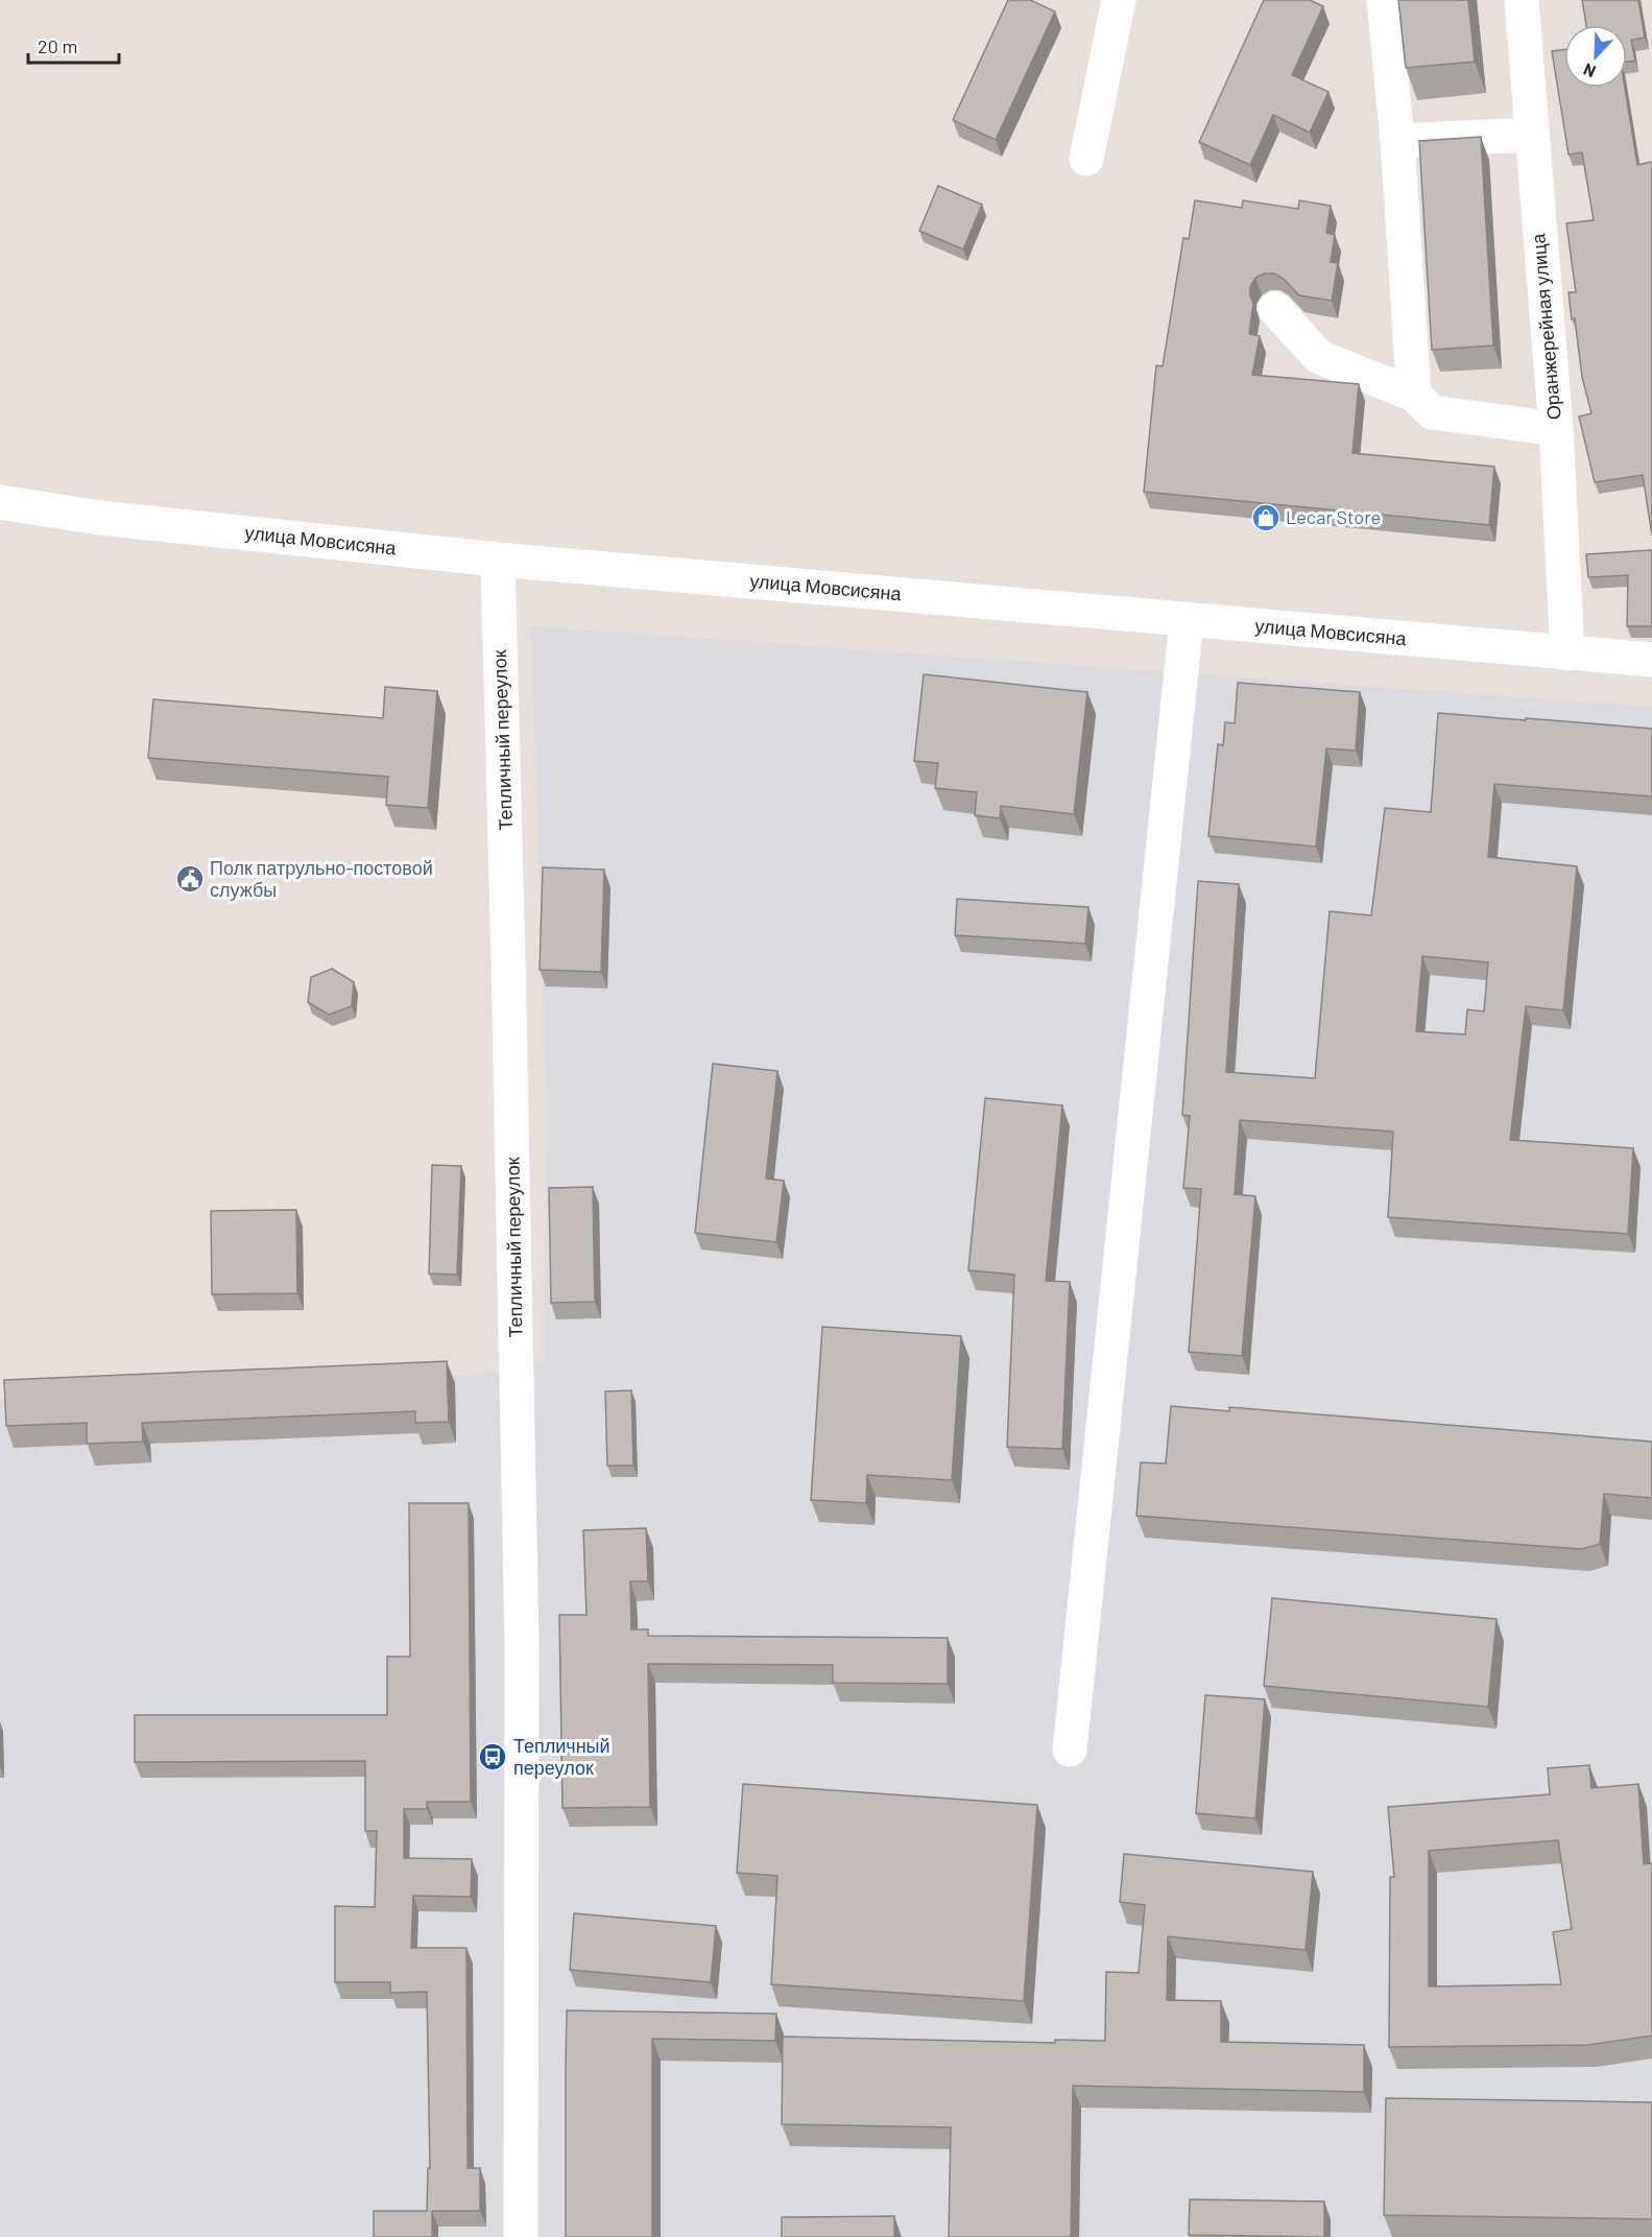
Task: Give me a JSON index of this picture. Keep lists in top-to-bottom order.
{
  "streets": {
    "street": ["Оранжерейная улица", "улица Мовсисяна", "Тепличный переулок"]
  },
  "crossings": [
    ["Оранжерейная улица", "улица Мовсисяна"],
    ["улица Мовсисяна", "Тепличный переулок"]
  ],
  "places": {
    "shop": ["Lecar Store"],
    "public building": ["Полк патрульно-постовой службы"],
    "bus stop": ["Тепличный переулок"]
  },
  "scale_bar": "20 m",
  "north": "bottom left"
}
